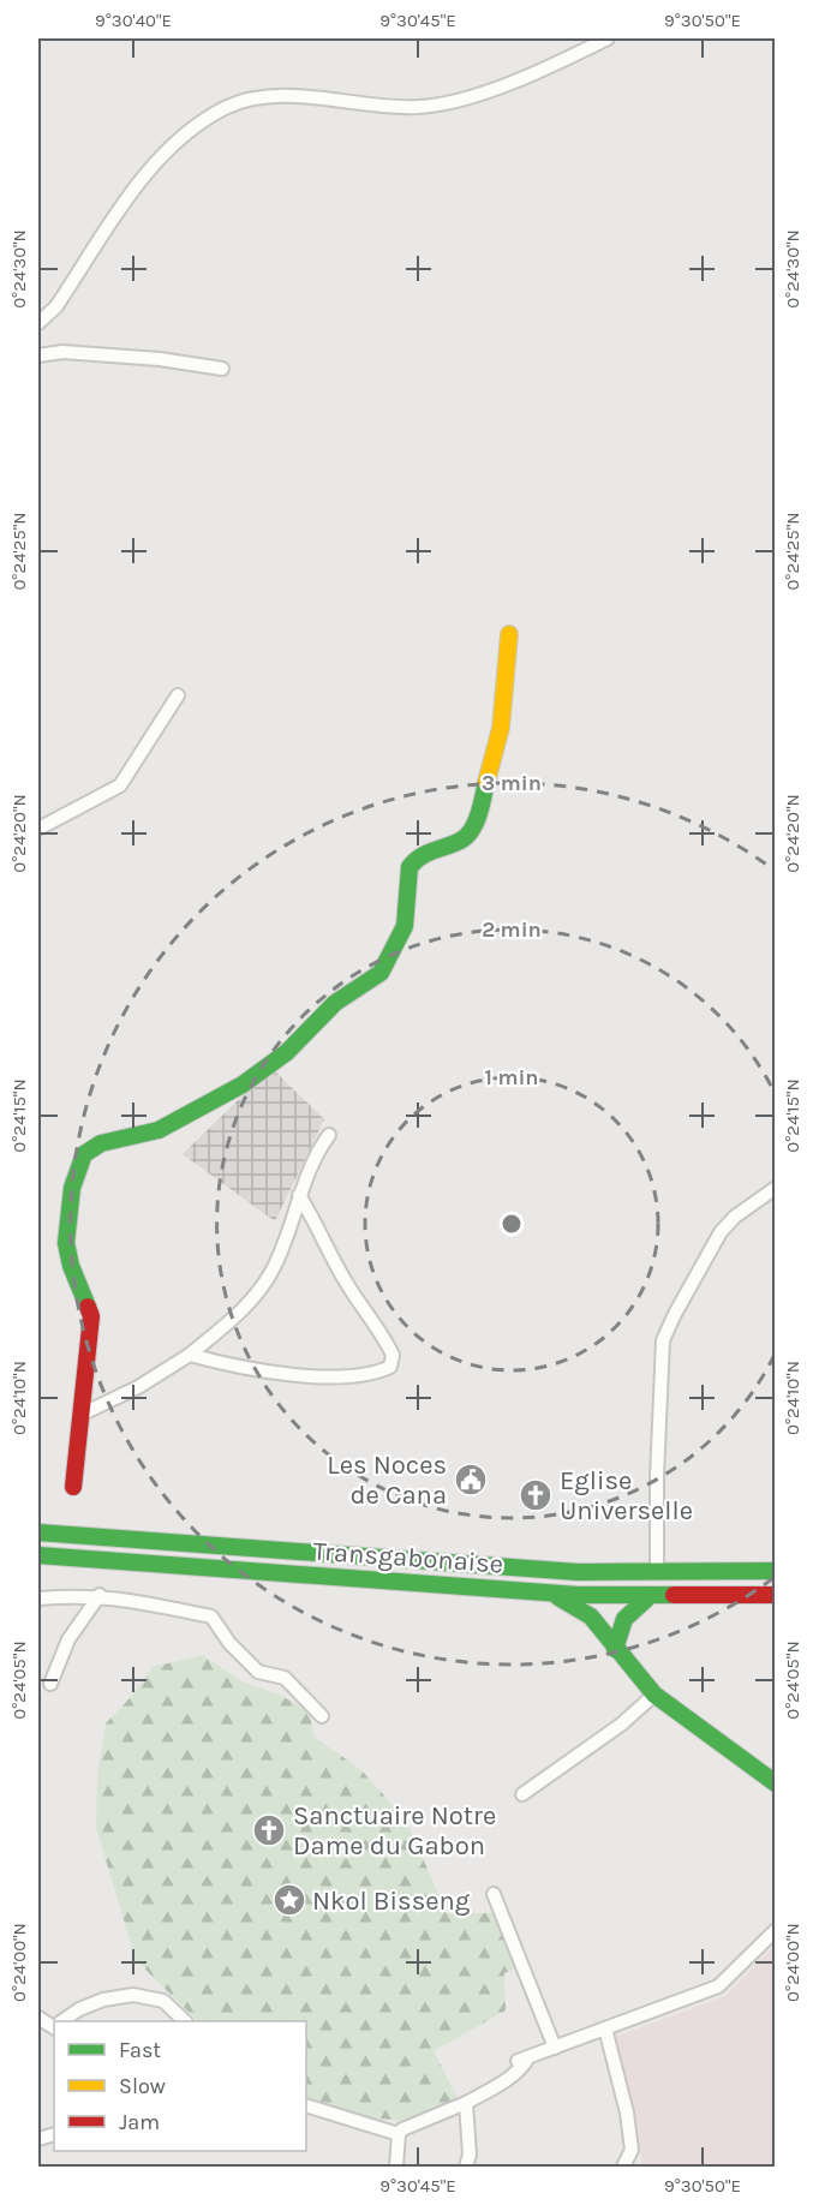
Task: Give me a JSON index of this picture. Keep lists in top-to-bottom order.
{
  "streets": {
    "main road": ["Transgabonaise"]
  },
  "places": {
    "public building": ["Les Noces de Cana"],
    "church": ["Eglise Universelle", "Sanctuaire Notre Dame du Gabon"],
    "place": ["Nkol Bisseng"]
  },
  "legend": ["Fast", "Slow", "Jam"],
  "coordinates": [
    "9°30'40\"E",
    "9°30'45\"E",
    "9°30'50\"E",
    "0°24'30\"N",
    "0°24'25\"N",
    "0°24'20\"N",
    "0°24'15\"N",
    "0°24'10\"N",
    "0°24'05\"N",
    "0°24'00\"N"
  ],
  "rings": ["3 min", "2 min", "1 min"]
}
